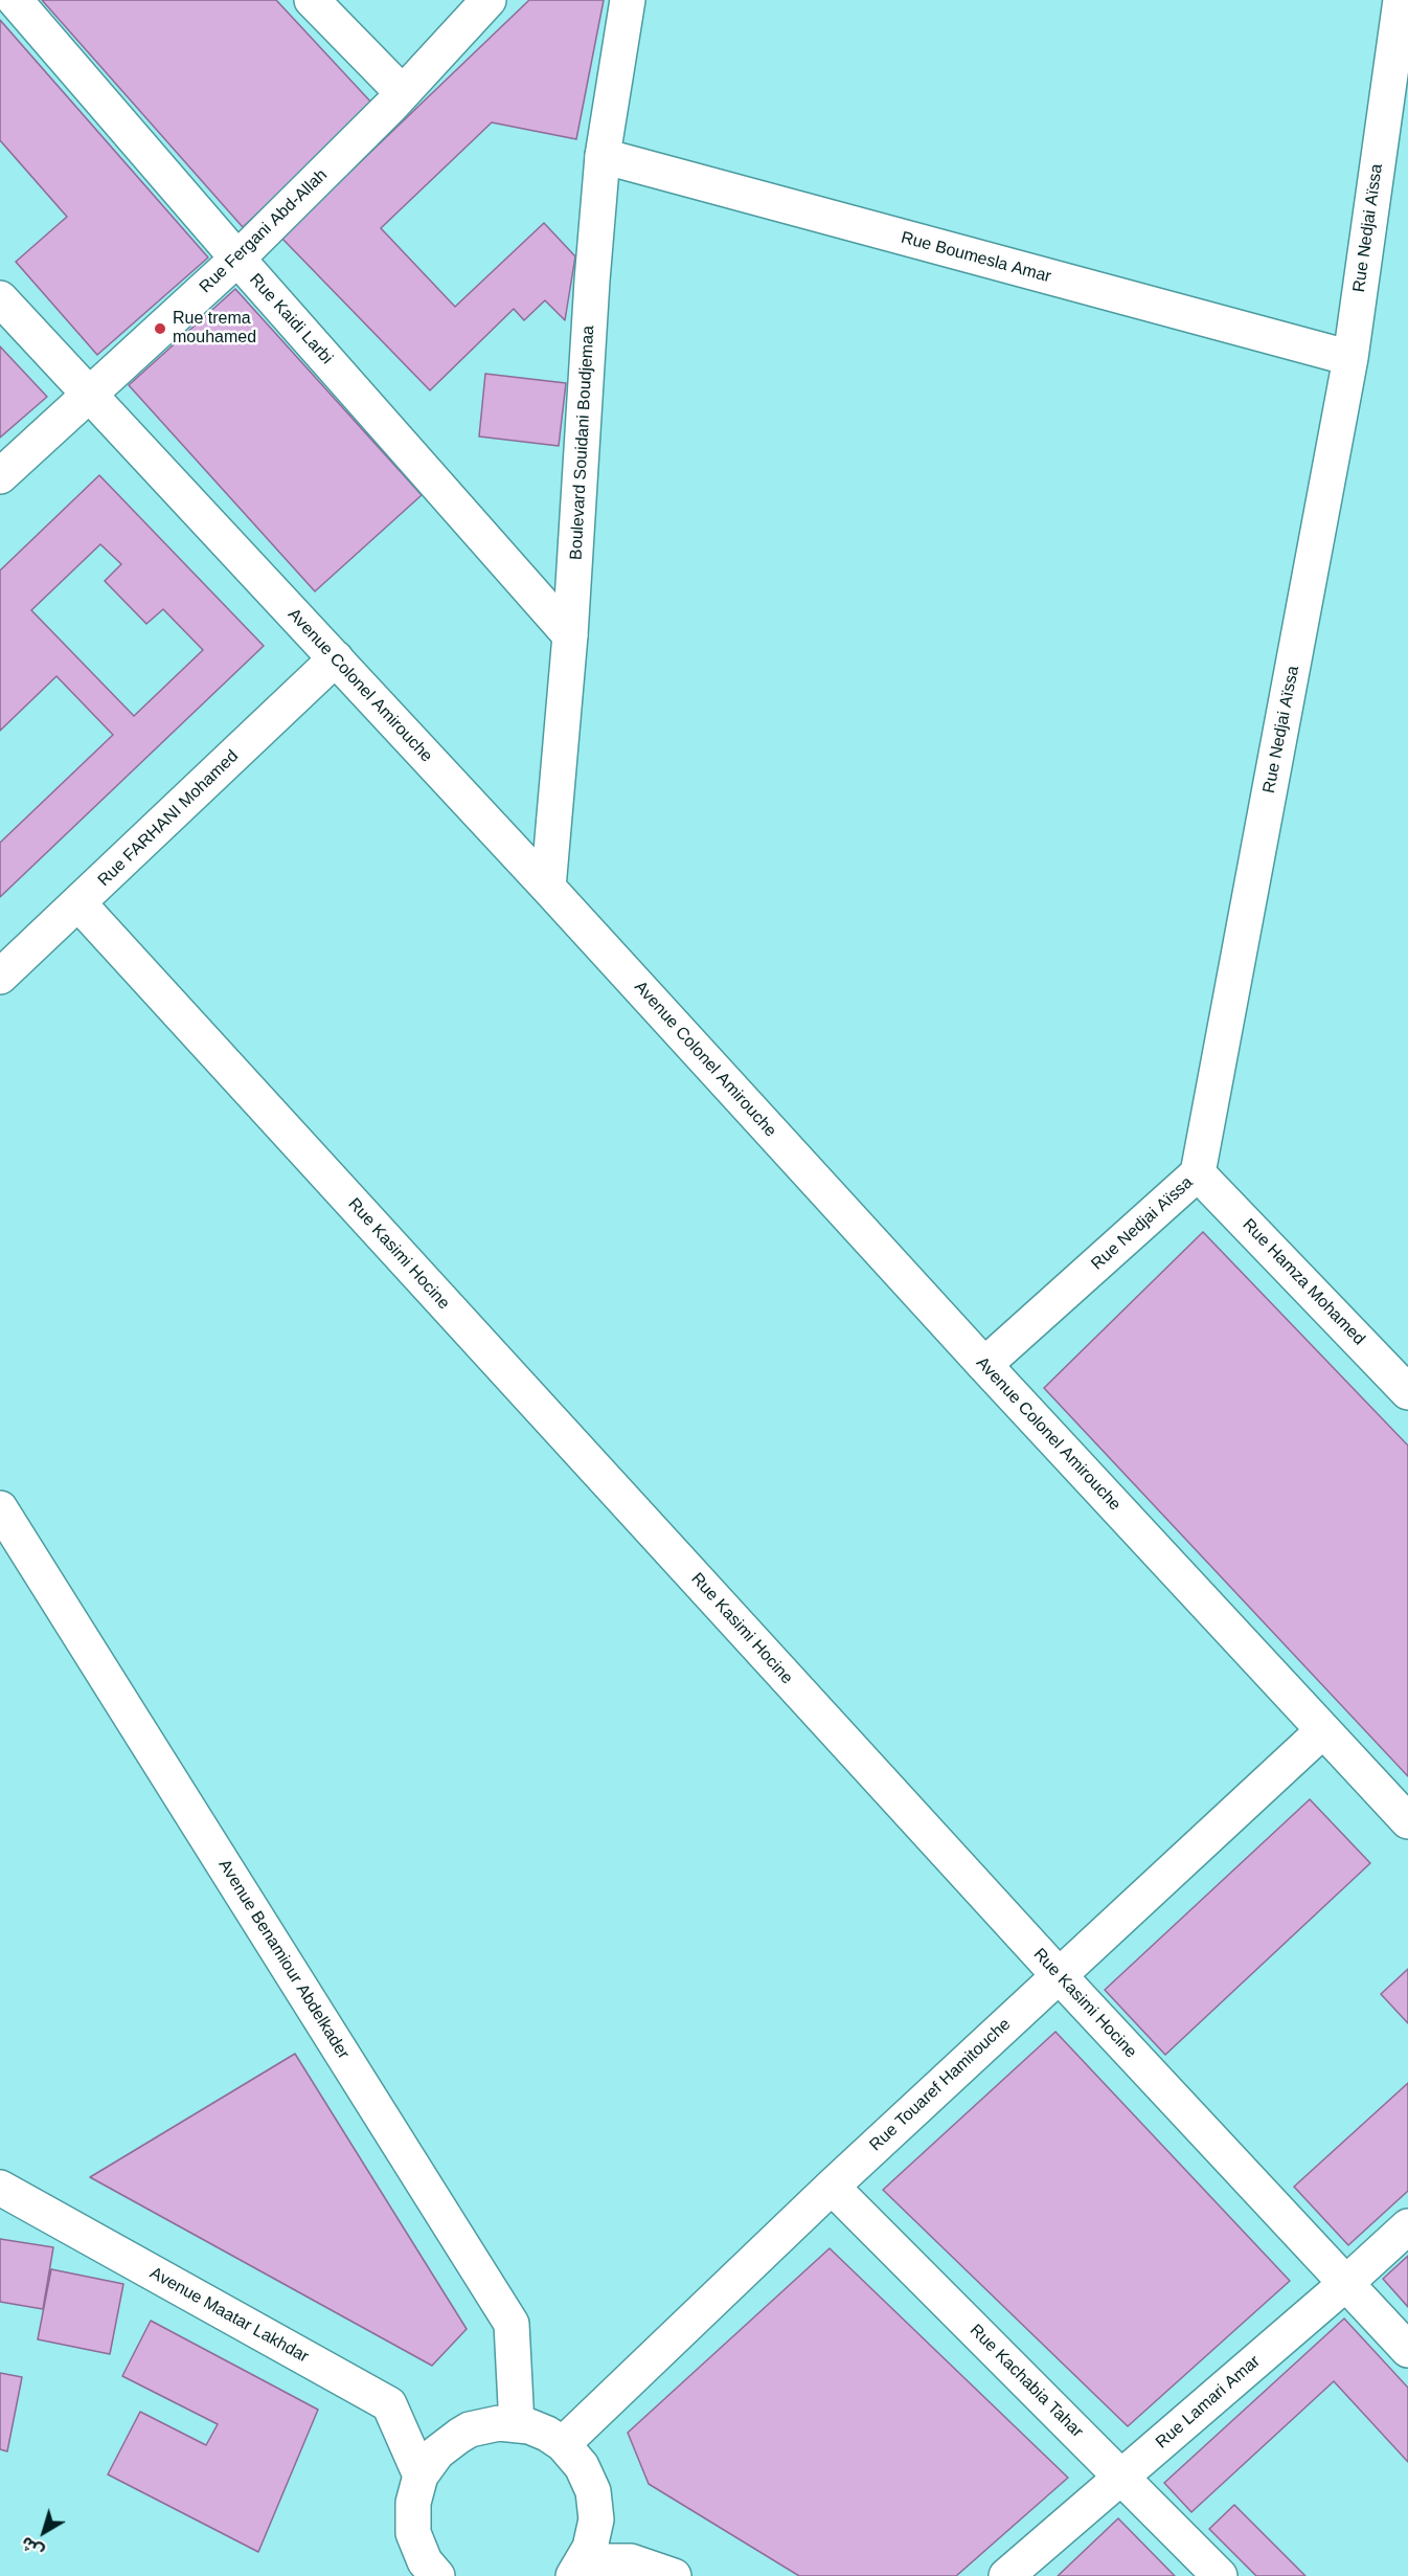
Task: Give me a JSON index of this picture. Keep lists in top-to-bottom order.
{
  "streets": {
    "street": [
      "Rue Nedjai Aïssa",
      "Rue Fergani Abd-Allah",
      "Rue Boumesla Amar",
      "Rue Kaidi Larbi",
      "Boulevard Souidani Boudjemaa",
      "Avenue Colonel Amirouche",
      "Rue FARHANI Mohamed",
      "Rue Kasimi Hocine",
      "Rue Hamza Mohamed",
      "Avenue Benamiour Abdelkader",
      "Rue Touaref Hamitouche",
      "Avenue Maatar Lakhdar",
      "Rue Kachabia Tahar",
      "Rue Lamari Amar"
    ]
  },
  "crossings": [
    ["Rue Nedjai Aïssa", "Rue Boumesla Amar"],
    ["Rue Nedjai Aïssa", "Avenue Colonel Amirouche"],
    ["Rue Nedjai Aïssa", "Rue Hamza Mohamed"],
    ["Rue Fergani Abd-Allah", "Rue Kaidi Larbi"],
    ["Rue Fergani Abd-Allah", "Avenue Colonel Amirouche"],
    ["Rue Boumesla Amar", "Boulevard Souidani Boudjemaa"],
    ["Rue Kaidi Larbi", "Boulevard Souidani Boudjemaa"],
    ["Boulevard Souidani Boudjemaa", "Avenue Colonel Amirouche"],
    ["Avenue Colonel Amirouche", "Rue FARHANI Mohamed"],
    ["Avenue Colonel Amirouche", "Rue Touaref Hamitouche"],
    ["Rue FARHANI Mohamed", "Rue Kasimi Hocine"],
    ["Rue Kasimi Hocine", "Rue Touaref Hamitouche"],
    ["Rue Kasimi Hocine", "Rue Lamari Amar"],
    ["Rue Touaref Hamitouche", "Rue Kachabia Tahar"],
    ["Rue Kachabia Tahar", "Rue Lamari Amar"]
  ],
  "places": ["Rue trema mouhamed"],
  "north": "bottom left"
}
